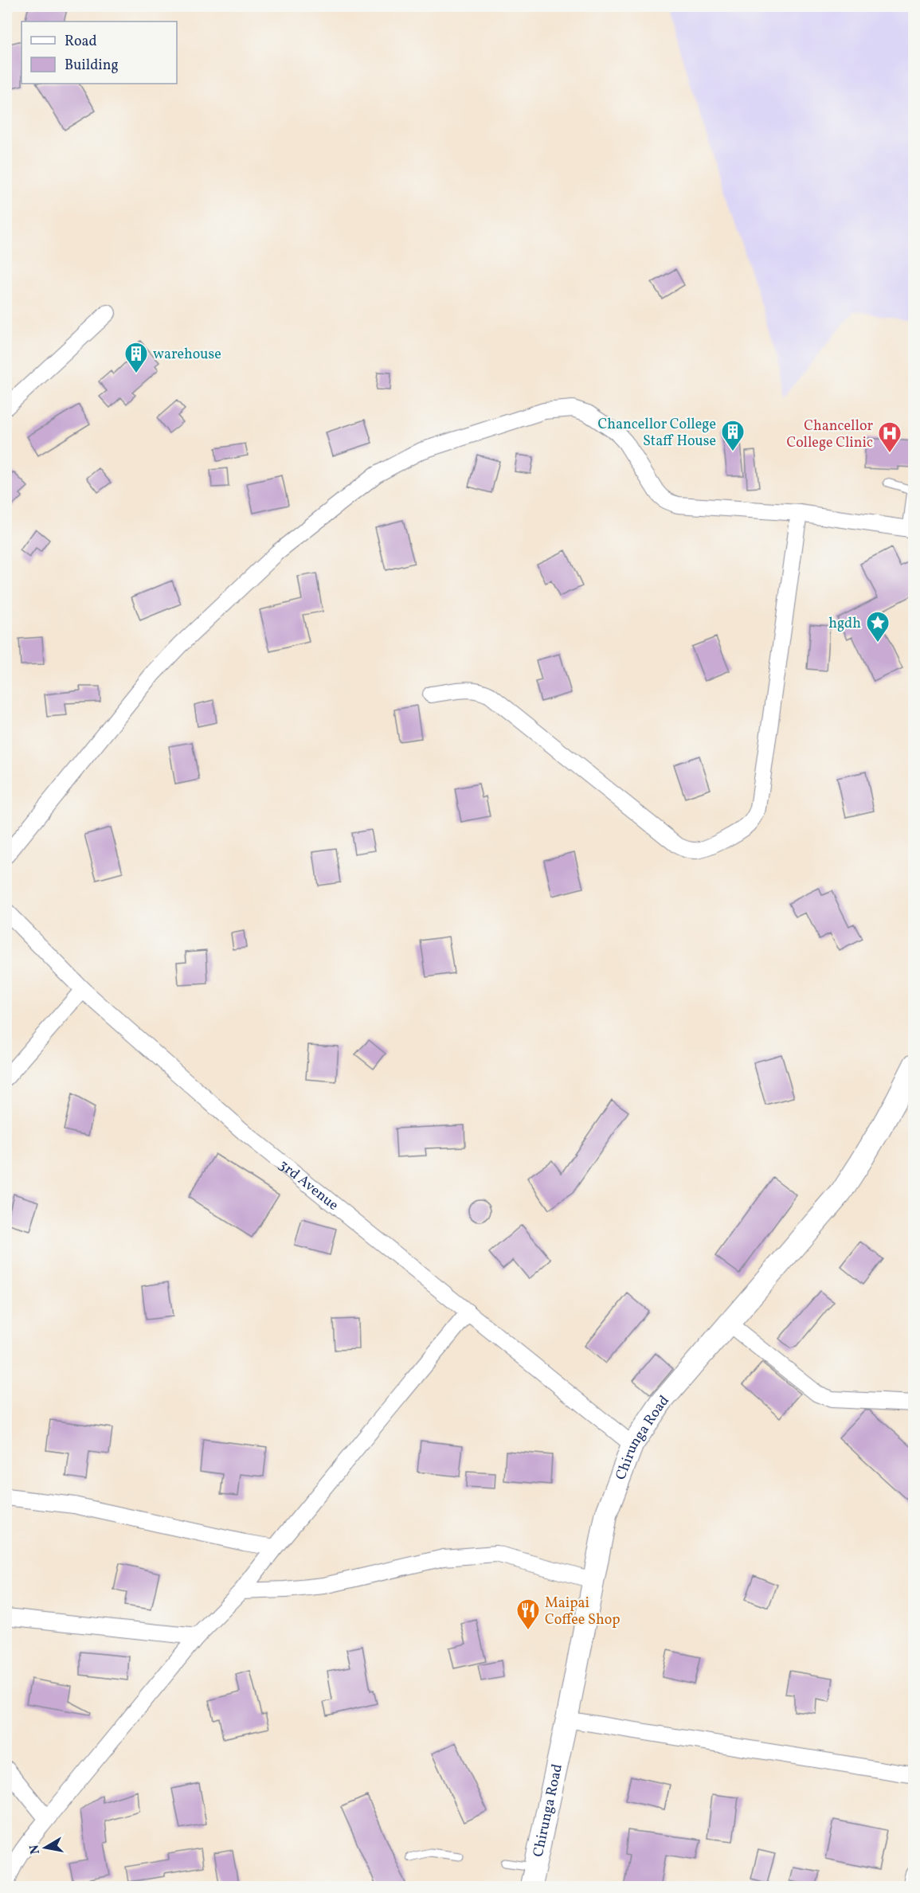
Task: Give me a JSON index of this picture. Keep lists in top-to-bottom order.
{
  "streets": {
    "street": ["3rd Avenue", "Chirunga Road"]
  },
  "crossings": [
    ["3rd Avenue", "Chirunga Road"]
  ],
  "places": {
    "building": ["warehouse", "Chancellor College Staff House"],
    "hospital": ["Chancellor College Clinic"],
    "place": ["hgdh"],
    "restaurant": ["Maipai Coffee Shop"]
  },
  "legend": ["Road", "Building"],
  "north": "left"
}
